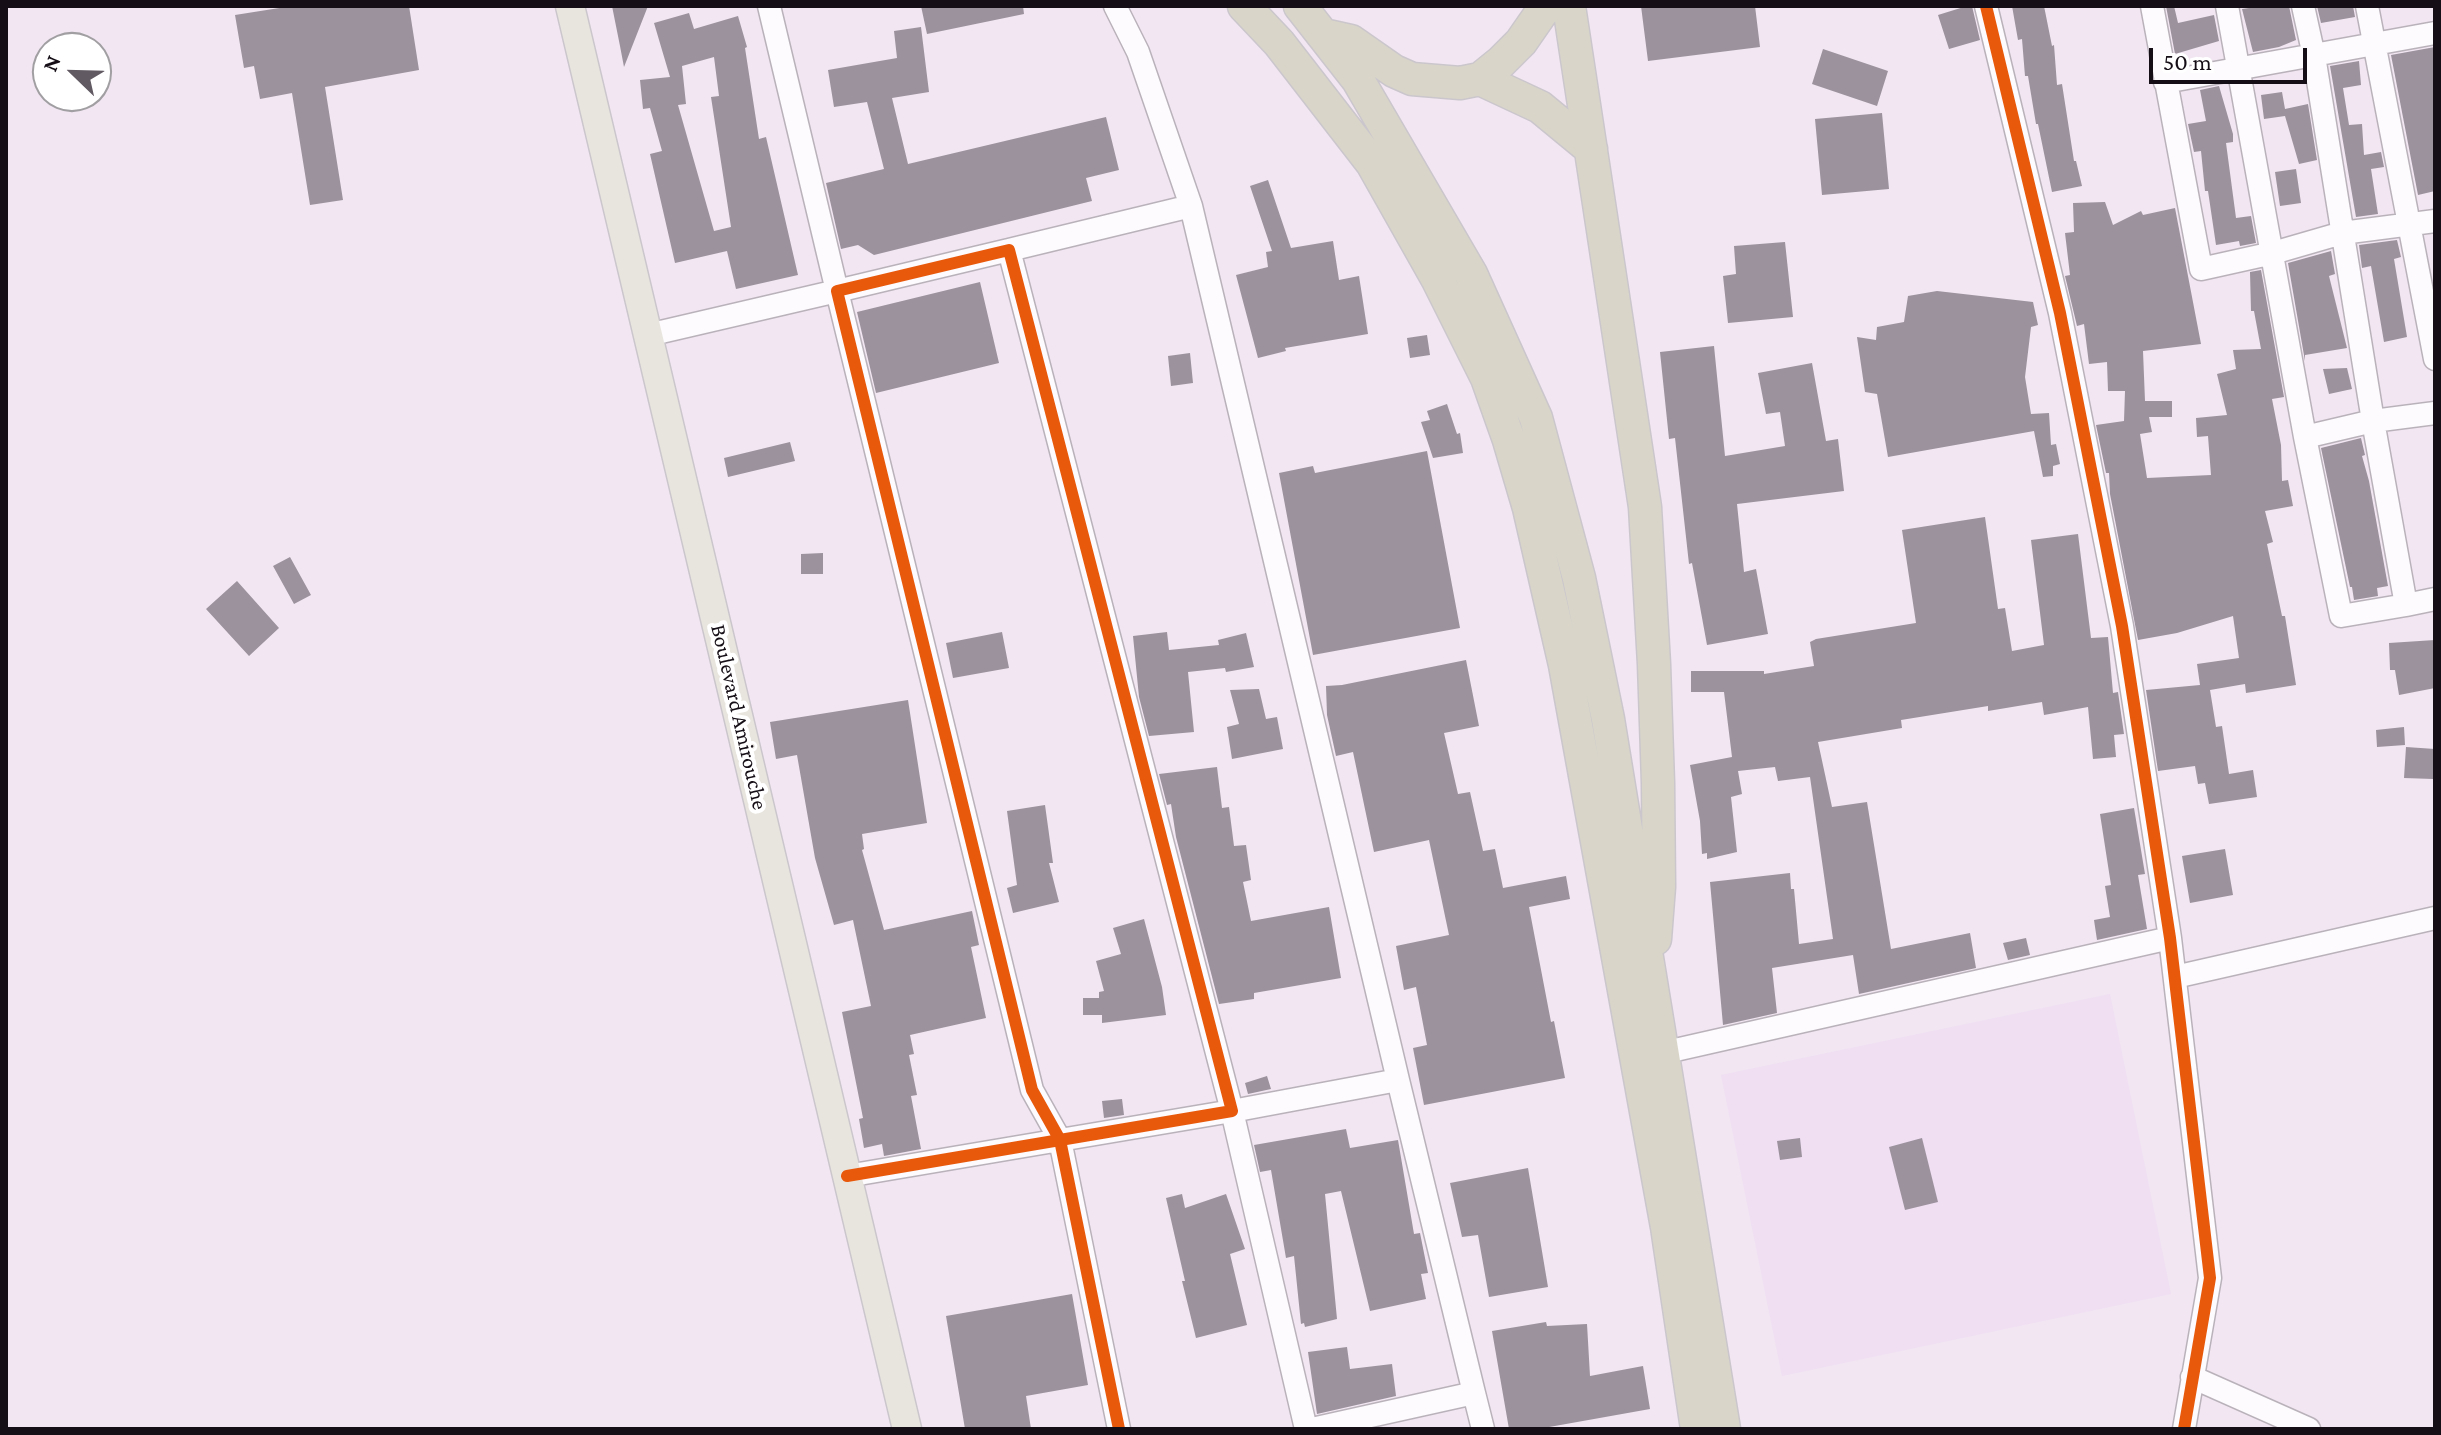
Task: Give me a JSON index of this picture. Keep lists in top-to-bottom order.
{
  "streets": {
    "main road": ["Boulevard Amirouche"]
  },
  "scale_bar": "50 m",
  "north": "top left"
}
